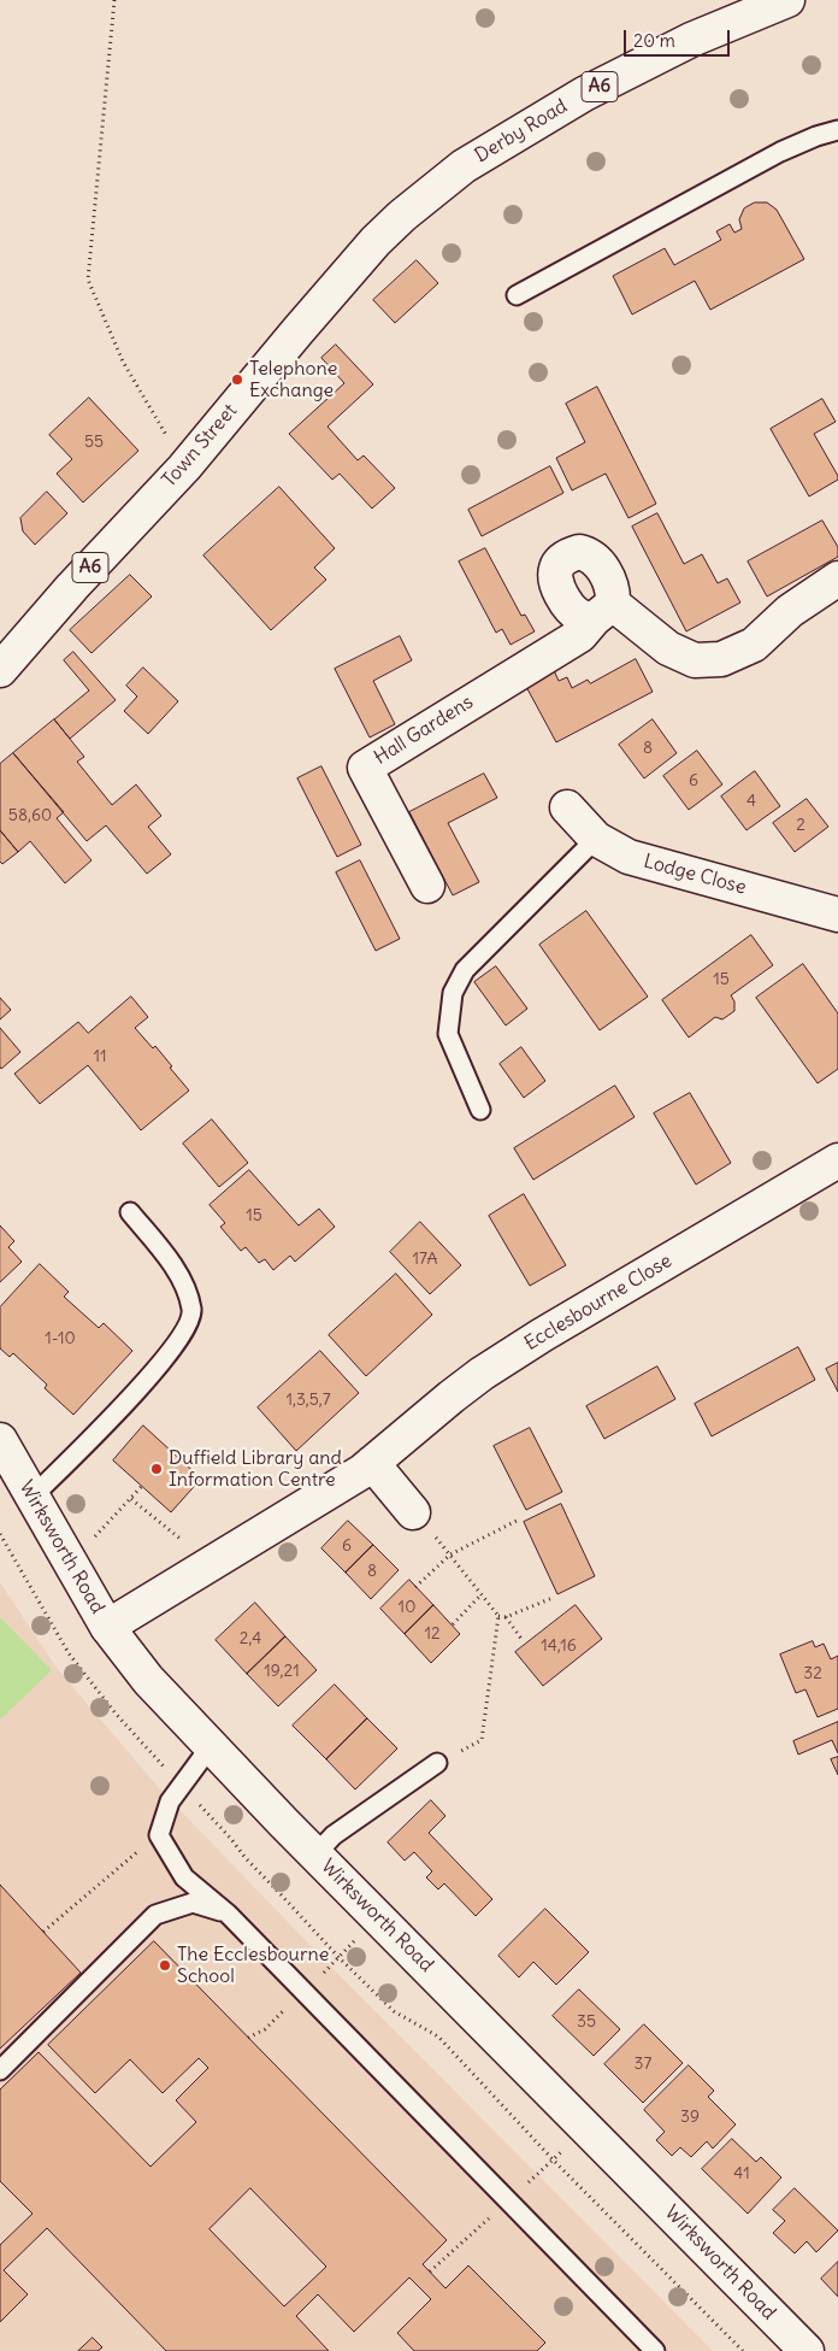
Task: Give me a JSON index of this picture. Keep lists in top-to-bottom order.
{
  "streets": {
    "main road": [
      "A6",
      "Derby Road",
      "Town Street",
      "Hall Gardens",
      "Lodge Close",
      "Ecclesbourne Close",
      "Wirksworth Road"
    ]
  },
  "crossings": [
    ["Derby Road", "Town Street"],
    ["Ecclesbourne Close", "Wirksworth Road"]
  ],
  "places": ["Telephone Exchange", "Duffield Library and Information Centre", "The Ecclesbourne School"],
  "house_numbers": [
    "55",
    "8",
    "6",
    "4",
    "58,60",
    "2",
    "15",
    "11",
    "15",
    "17A",
    "1-10",
    "1,3,5,7",
    "6",
    "8",
    "10",
    "12",
    "2,4",
    "14,16",
    "19,21",
    "32",
    "35",
    "37",
    "39",
    "41"
  ],
  "scale_bar": "20 m"
}
